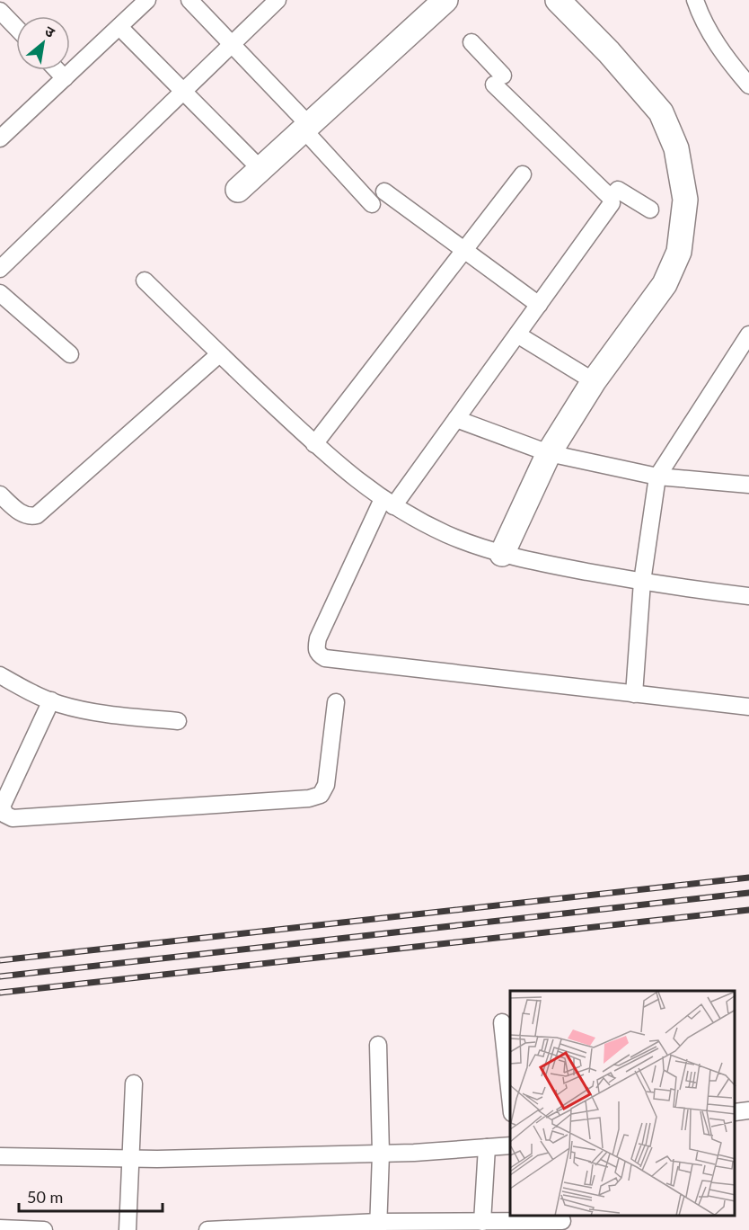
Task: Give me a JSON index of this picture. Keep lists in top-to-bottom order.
{
  "scale_bar": "50 m",
  "north": "top right"
}
